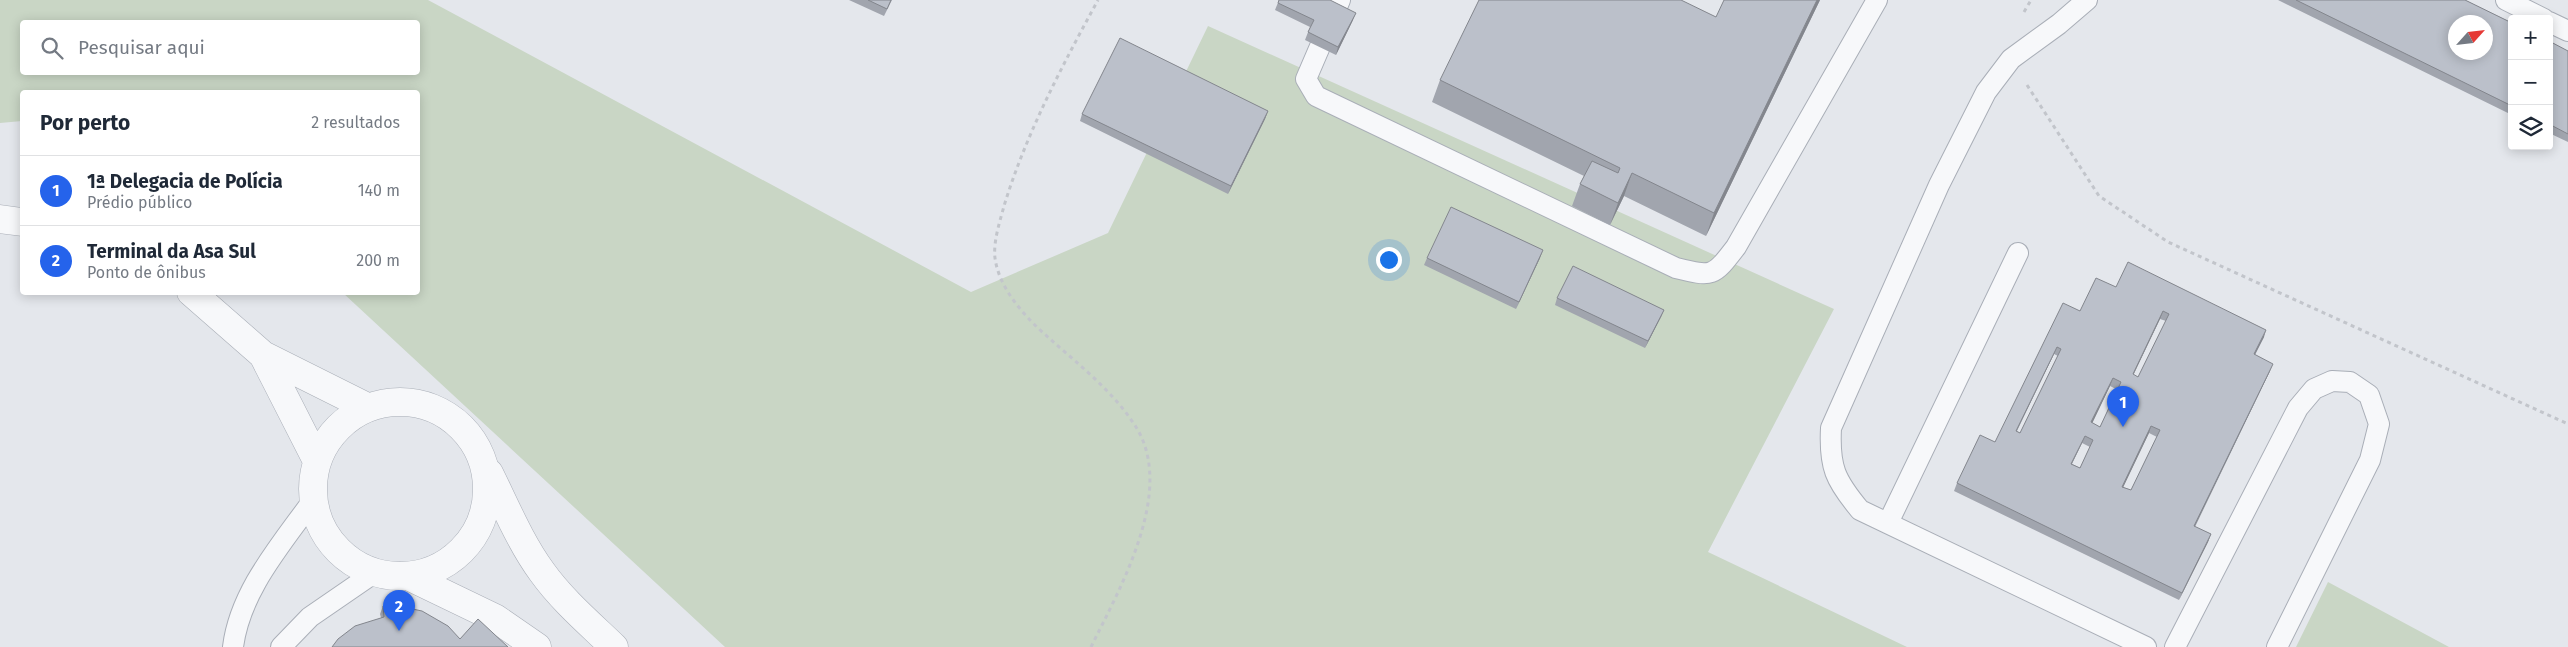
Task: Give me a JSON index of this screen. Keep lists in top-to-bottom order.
{
  "north": "top right",
  "page": {
    "map_buttons": ["+", "−"],
    "search": "Pesquisar aqui",
    "heading": ["Por perto", "2 resultados"],
    "list": [
      {
        "mark": "1",
        "name": "1ª Delegacia de Polícia",
        "note": "Prédio público",
        "value": "140 m"
      },
      {
        "mark": "2",
        "name": "Terminal da Asa Sul",
        "note": "Ponto de ônibus",
        "value": "200 m"
      }
    ],
    "pins": ["1", "2"]
  }
}
